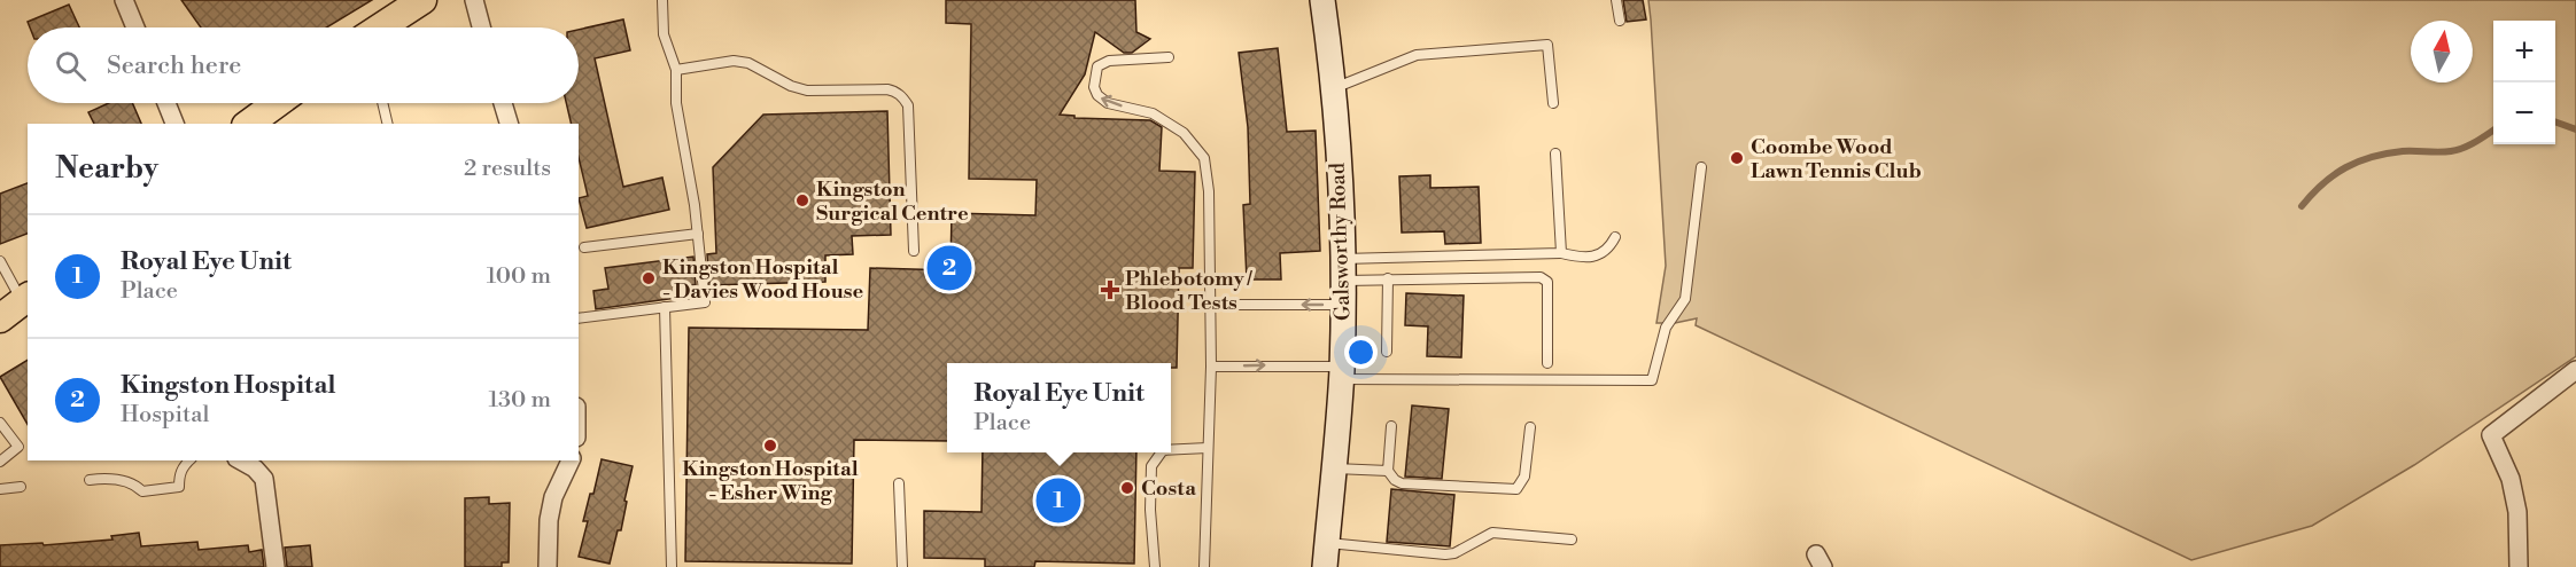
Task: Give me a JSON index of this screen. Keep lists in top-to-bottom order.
{
  "streets": {
    "street": ["Galsworthy Road"]
  },
  "places": {
    "other": [
      "Coombe Wood Lawn Tennis Club",
      "Kingston Surgical Centre",
      "Kingston Hospital - Davies Wood House",
      "Kingston Hospital - Esher Wing",
      "Costa"
    ],
    "health": ["Phlebotomy / Blood Tests"]
  },
  "north": "top",
  "page": {
    "map_buttons": ["+", "−"],
    "search": "Search here",
    "heading": ["Nearby", "2 results"],
    "list": [
      {
        "mark": "1",
        "name": "Royal Eye Unit",
        "note": "Place",
        "value": "100 m"
      },
      {
        "mark": "2",
        "name": "Kingston Hospital",
        "note": "Hospital",
        "value": "130 m"
      }
    ],
    "pins": ["2", "1"],
    "popup": ["Royal Eye Unit", "Place"]
  }
}
